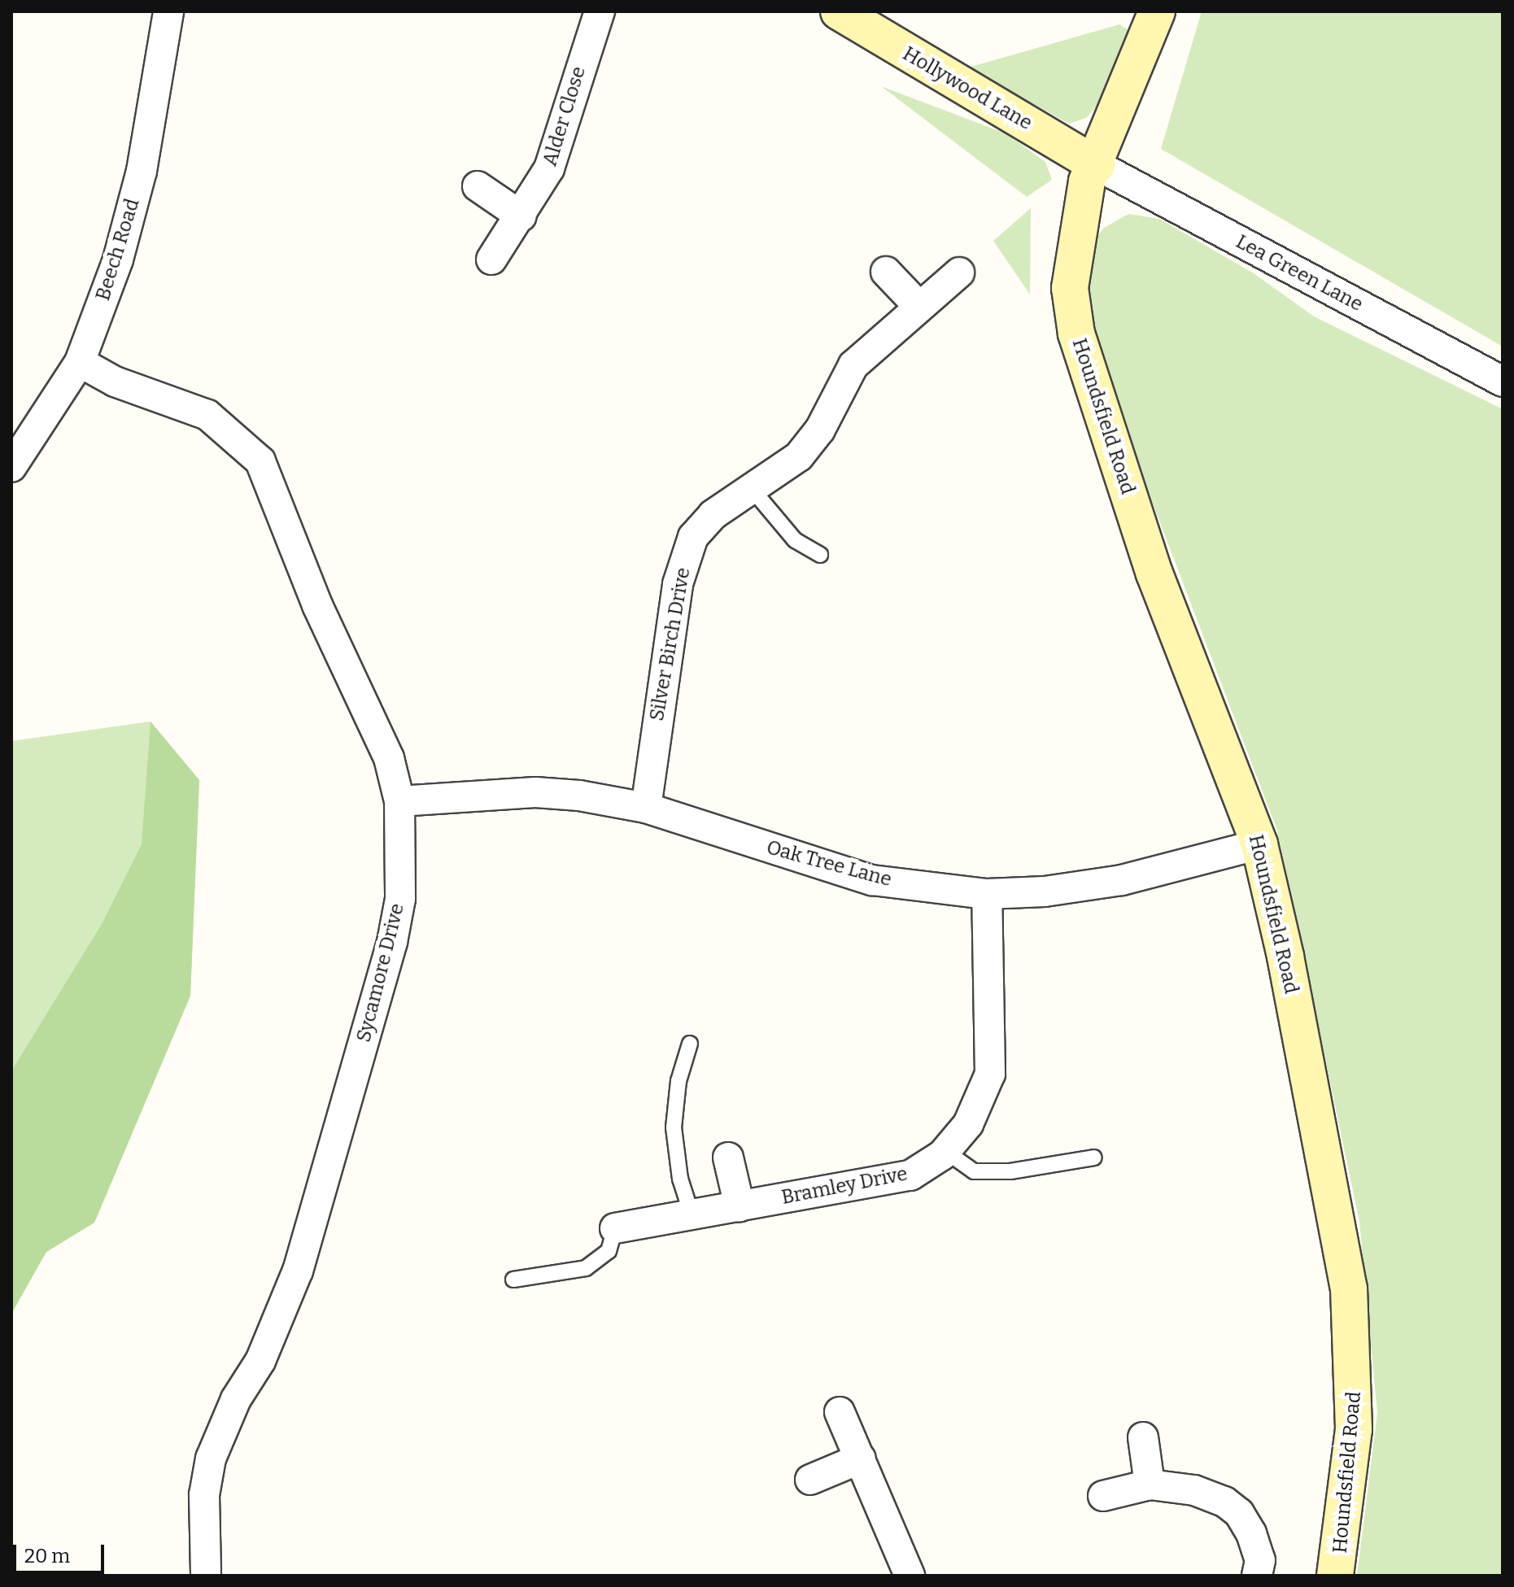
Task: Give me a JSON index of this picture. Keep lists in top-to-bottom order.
{
  "streets": {
    "street": [
      "Hollywood Lane",
      "Alder Close",
      "Beech Road",
      "Lea Green Lane",
      "Houndsfield Road",
      "Silver Birch Drive",
      "Oak Tree Lane",
      "Sycamore Drive",
      "Bramley Drive"
    ]
  },
  "crossings": [
    ["Hollywood Lane", "Lea Green Lane"],
    ["Hollywood Lane", "Houndsfield Road"],
    ["Beech Road", "Sycamore Drive"],
    ["Lea Green Lane", "Houndsfield Road"],
    ["Houndsfield Road", "Oak Tree Lane"],
    ["Silver Birch Drive", "Oak Tree Lane"],
    ["Oak Tree Lane", "Sycamore Drive"],
    ["Oak Tree Lane", "Bramley Drive"]
  ],
  "scale_bar": "20 m"
}
